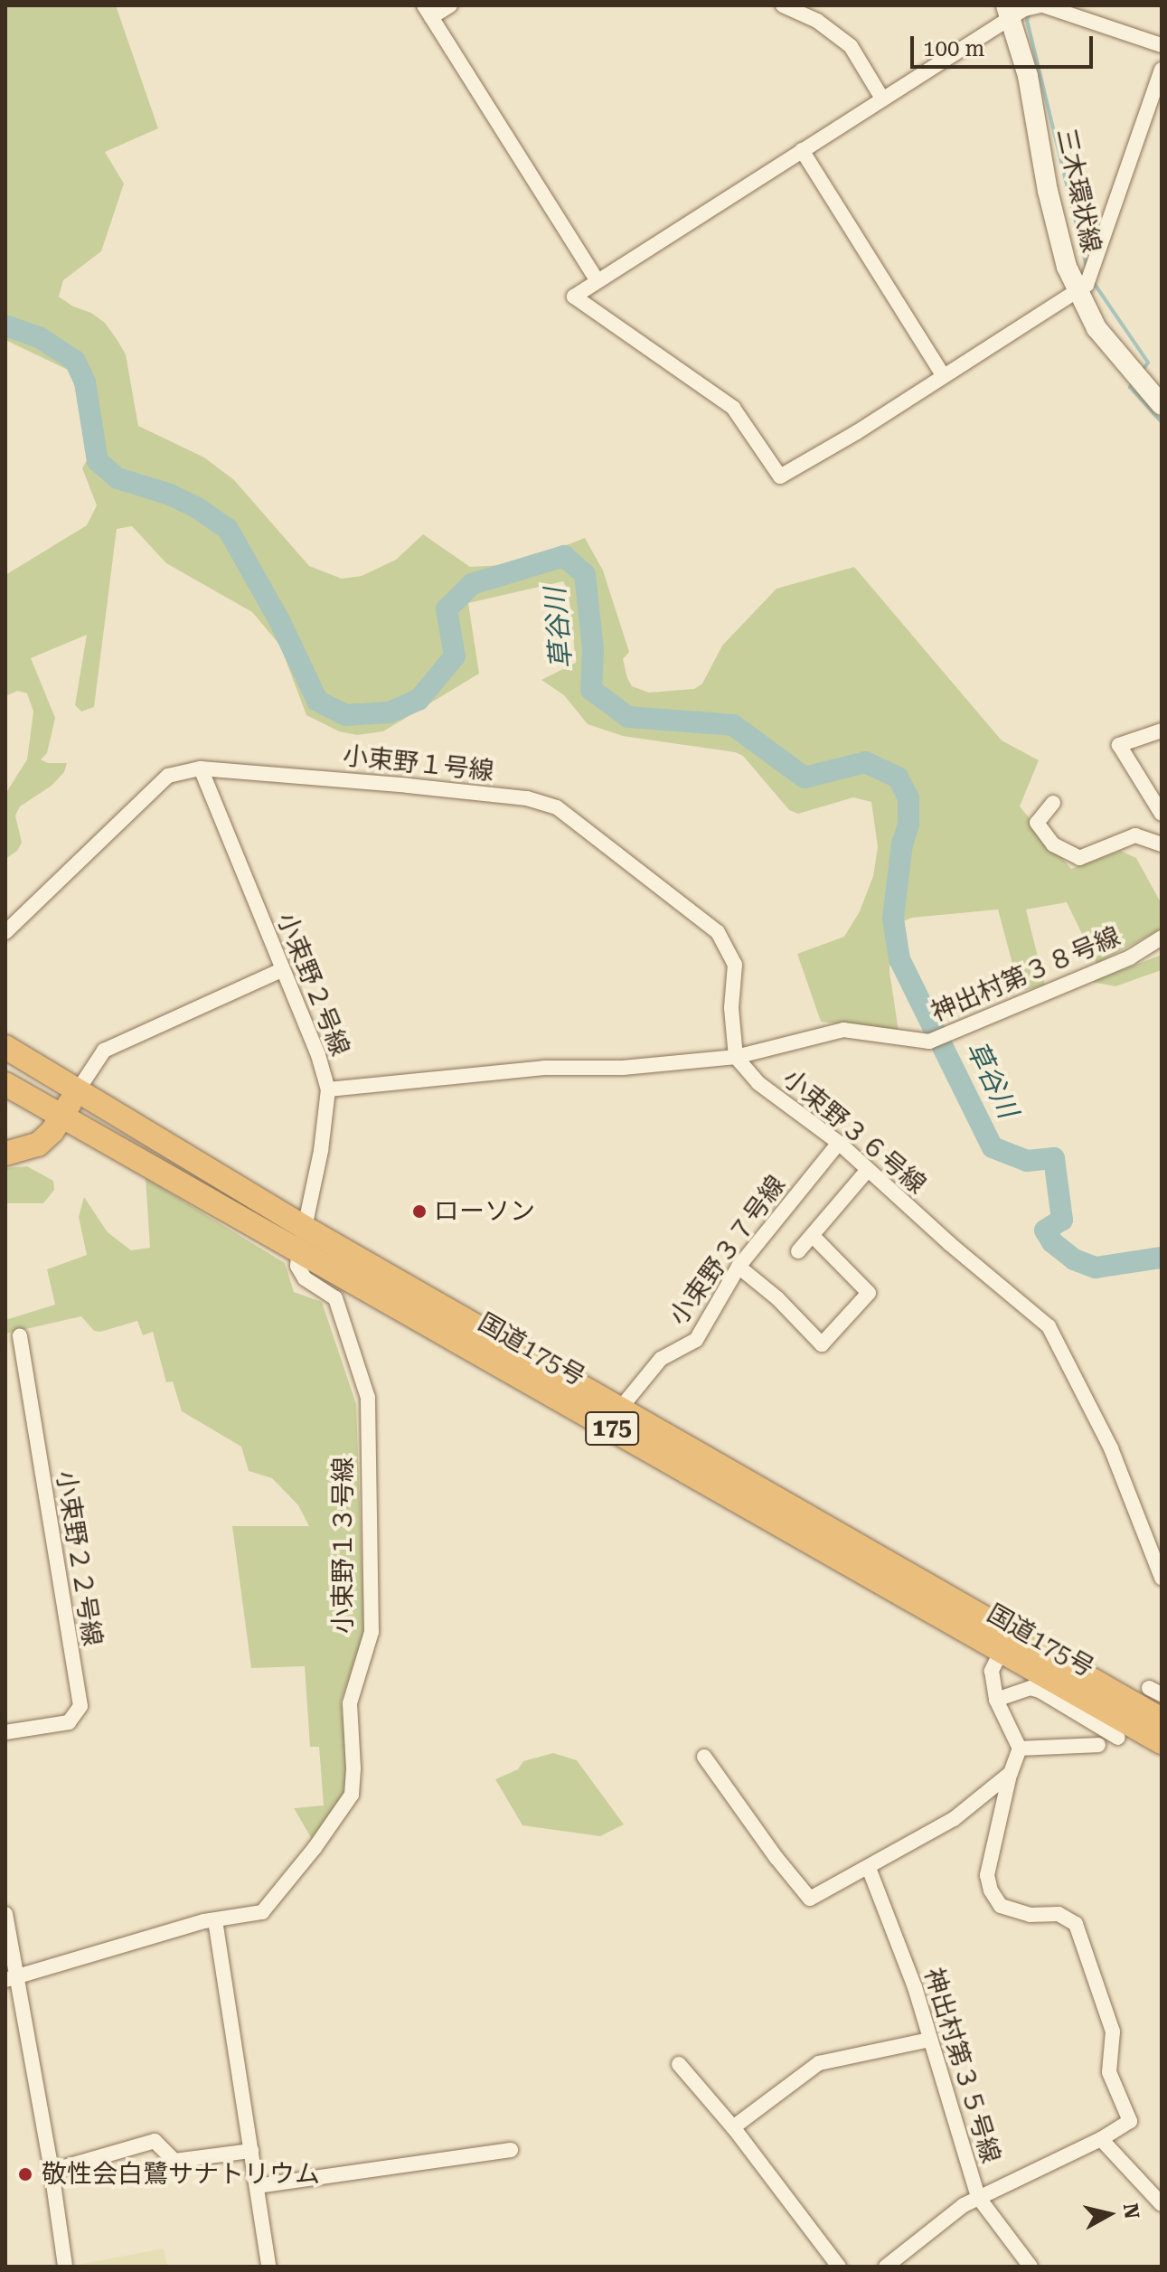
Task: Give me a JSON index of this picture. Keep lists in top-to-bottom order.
{
  "streets": {
    "highway": ["国道175号", "175"],
    "main road": ["三木環状線"],
    "street": [
      "小束野１号線",
      "神出村第３８号線",
      "小束野２号線",
      "小束野３６号線",
      "小束野３７号線",
      "小束野１３号線",
      "小束野２２号線",
      "神出村第３５号線"
    ]
  },
  "crossings": [
    ["小束野１号線", "神出村第３８号線"],
    ["小束野１号線", "小束野２号線"],
    ["小束野１号線", "小束野３６号線"],
    ["神出村第３８号線", "小束野３６号線"],
    ["小束野２号線", "国道175号"],
    ["小束野３６号線", "小束野３７号線"],
    ["小束野３７号線", "国道175号"],
    ["国道175号", "小束野１３号線"]
  ],
  "water": ["草谷川"],
  "places": ["ローソン", "敬性会白鷺サナトリウム"],
  "scale_bar": "100 m",
  "north": "right"
}
